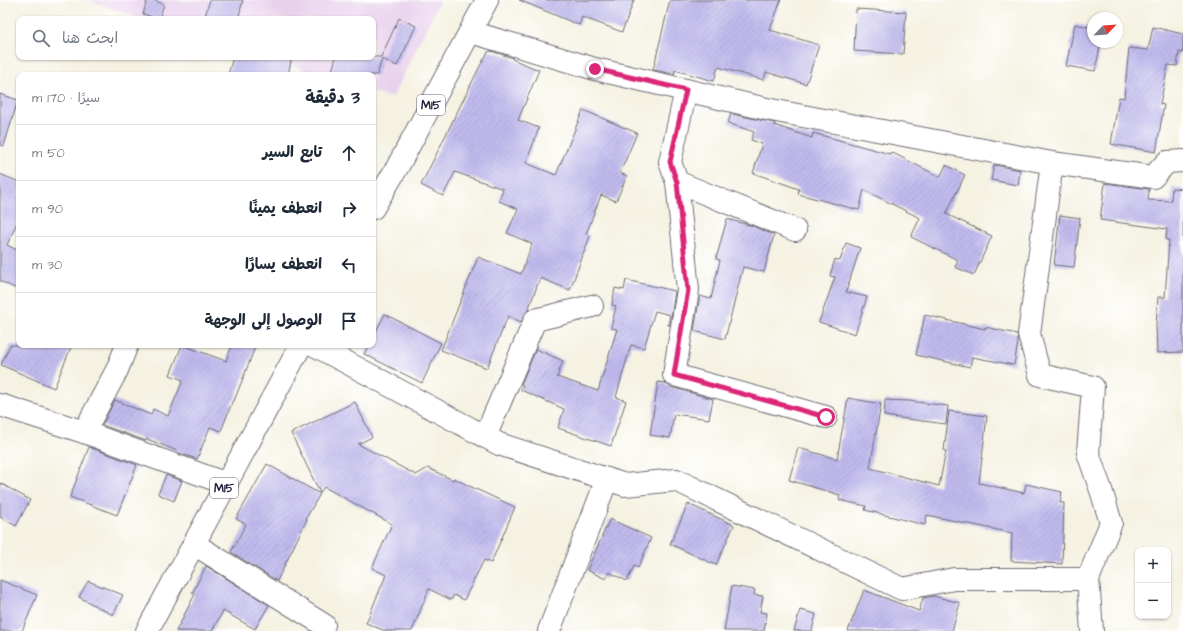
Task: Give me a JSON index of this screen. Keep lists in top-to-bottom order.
{
  "streets": {
    "main road": ["M15"]
  },
  "north": "top right",
  "page": {
    "search": "ابحث هنا",
    "heading": ["3 دقيقة", "سيرًا · 170 m"],
    "list": [
      ["تابع السير", "50 m"],
      ["انعطف يمينًا", "90 m"],
      ["انعطف يسارًا", "30 m"],
      "الوصول إلى الوجهة"
    ],
    "map_buttons": ["+", "−"]
  }
}
